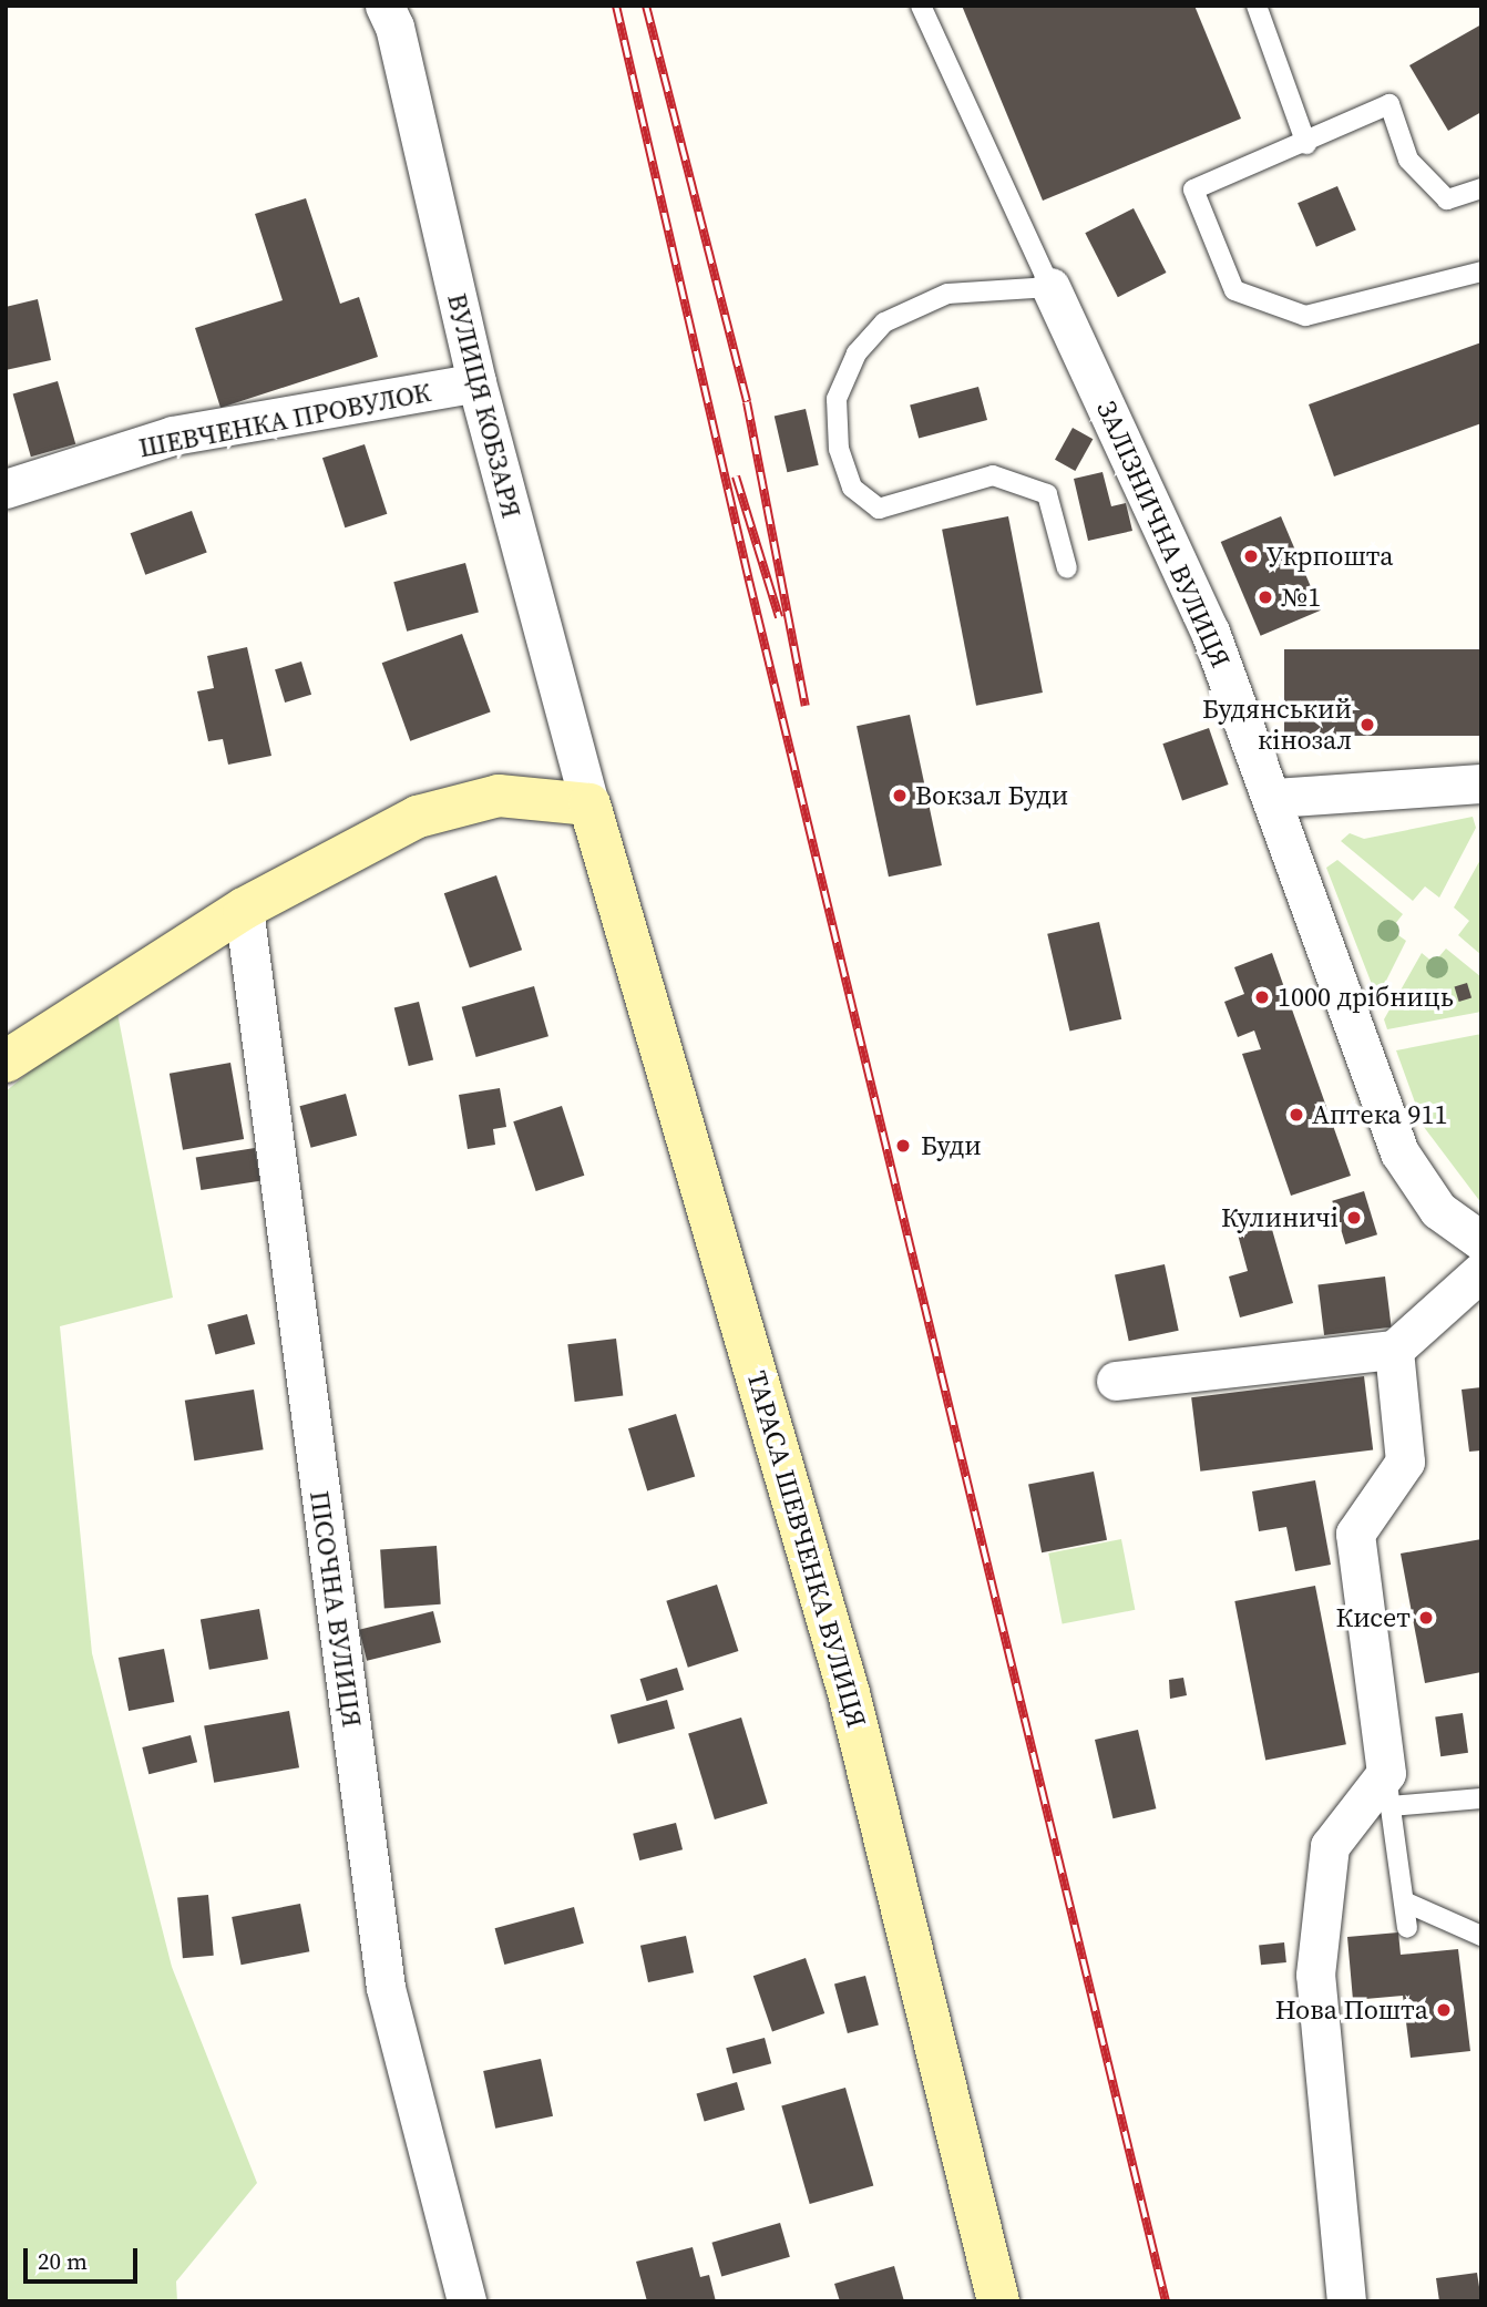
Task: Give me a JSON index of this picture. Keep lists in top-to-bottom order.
{
  "streets": {
    "street": [
      "ВУЛИЦЯ КОБЗАРЯ",
      "ШЕВЧЕНКА ПРОВУЛОК",
      "ЗАЛІЗНИЧНА ВУЛИЦЯ",
      "ТАРАСА ШЕВЧЕНКА ВУЛИЦЯ",
      "ПІСОЧНА ВУЛИЦЯ"
    ]
  },
  "crossings": [
    ["ВУЛИЦЯ КОБЗАРЯ", "ШЕВЧЕНКА ПРОВУЛОК"],
    ["ВУЛИЦЯ КОБЗАРЯ", "ТАРАСА ШЕВЧЕНКА ВУЛИЦЯ"]
  ],
  "places": [
    "Укрпошта",
    "№1",
    "Будянський кінозал",
    "Вокзал Буди",
    "1000 дрібниць",
    "Аптека 911",
    "Буди",
    "Кулиничі",
    "Кисет",
    "Нова Пошта"
  ],
  "scale_bar": "20 m"
}
